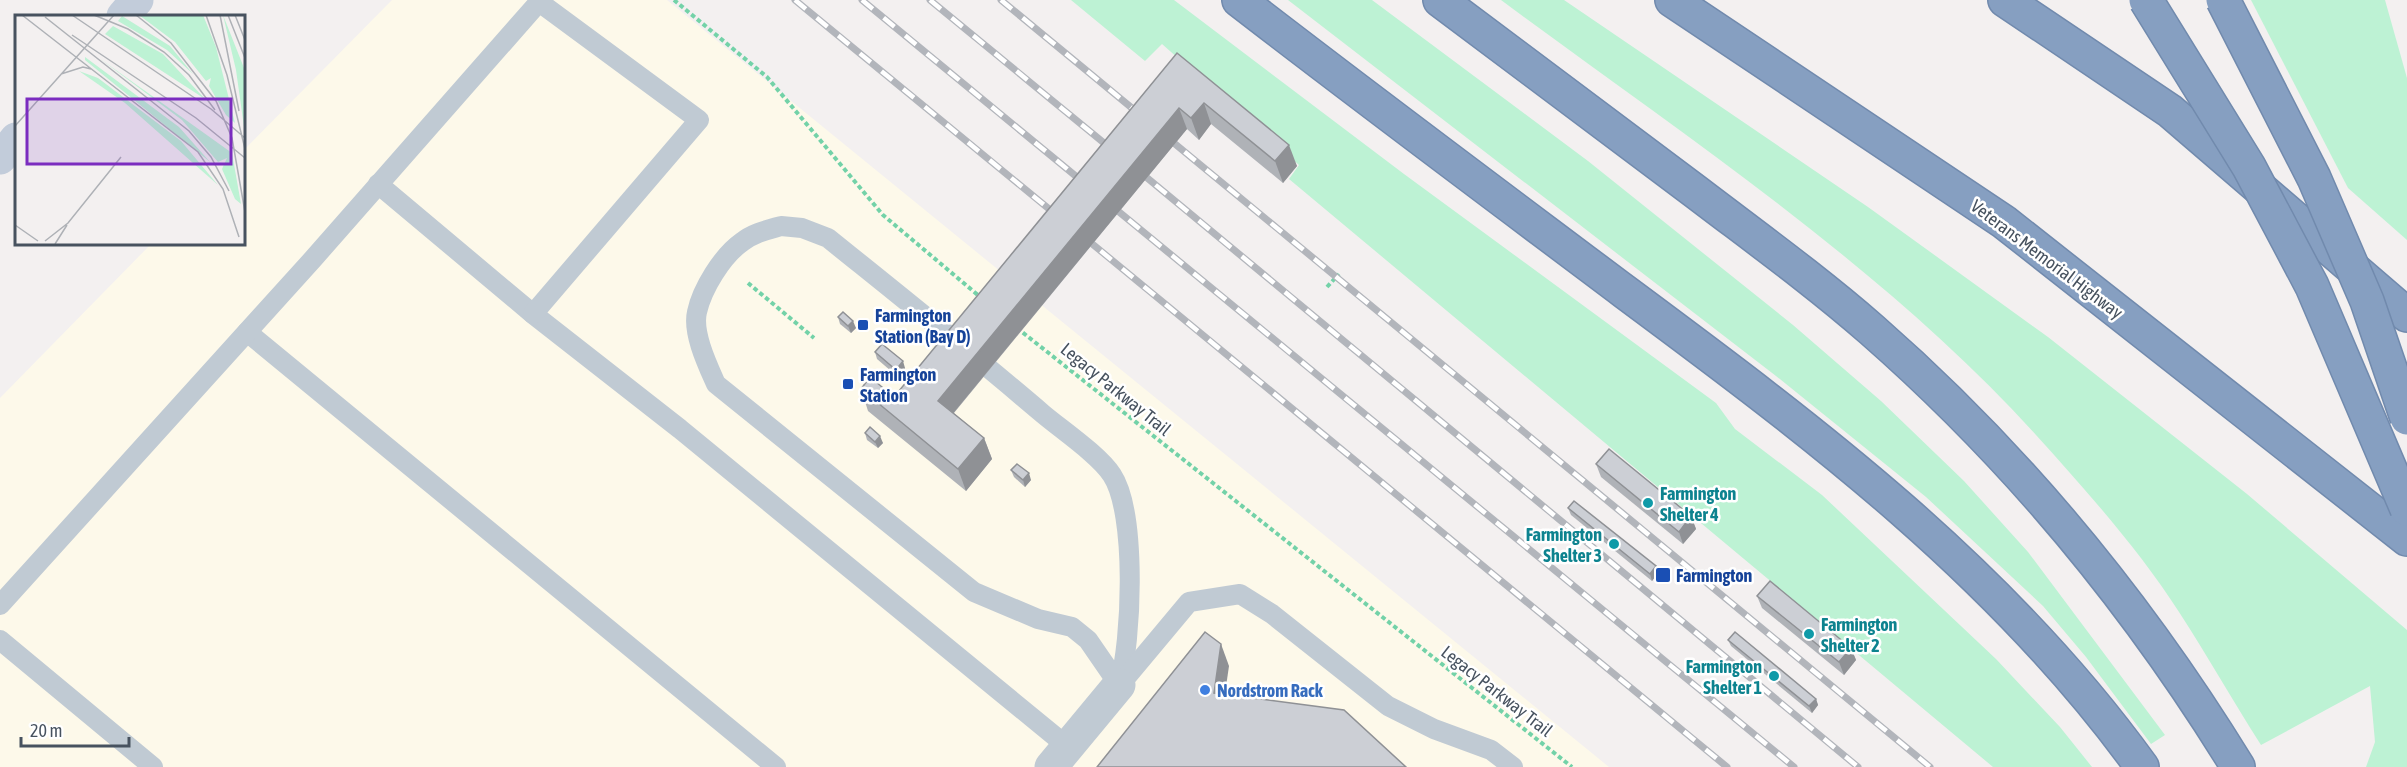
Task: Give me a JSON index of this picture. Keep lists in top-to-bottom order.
{
  "streets": {
    "highway": ["Veterans Memorial Highway"],
    "path": ["Legacy Parkway Trail"]
  },
  "places": {
    "transit": ["Farmington Station (Bay D)", "Farmington Station", "Farmington"],
    "other": [
      "Farmington Shelter 4",
      "Farmington Shelter 3",
      "Farmington Shelter 2",
      "Farmington Shelter 1",
      "Nordstrom Rack"
    ]
  },
  "scale_bar": "20 m"
}
